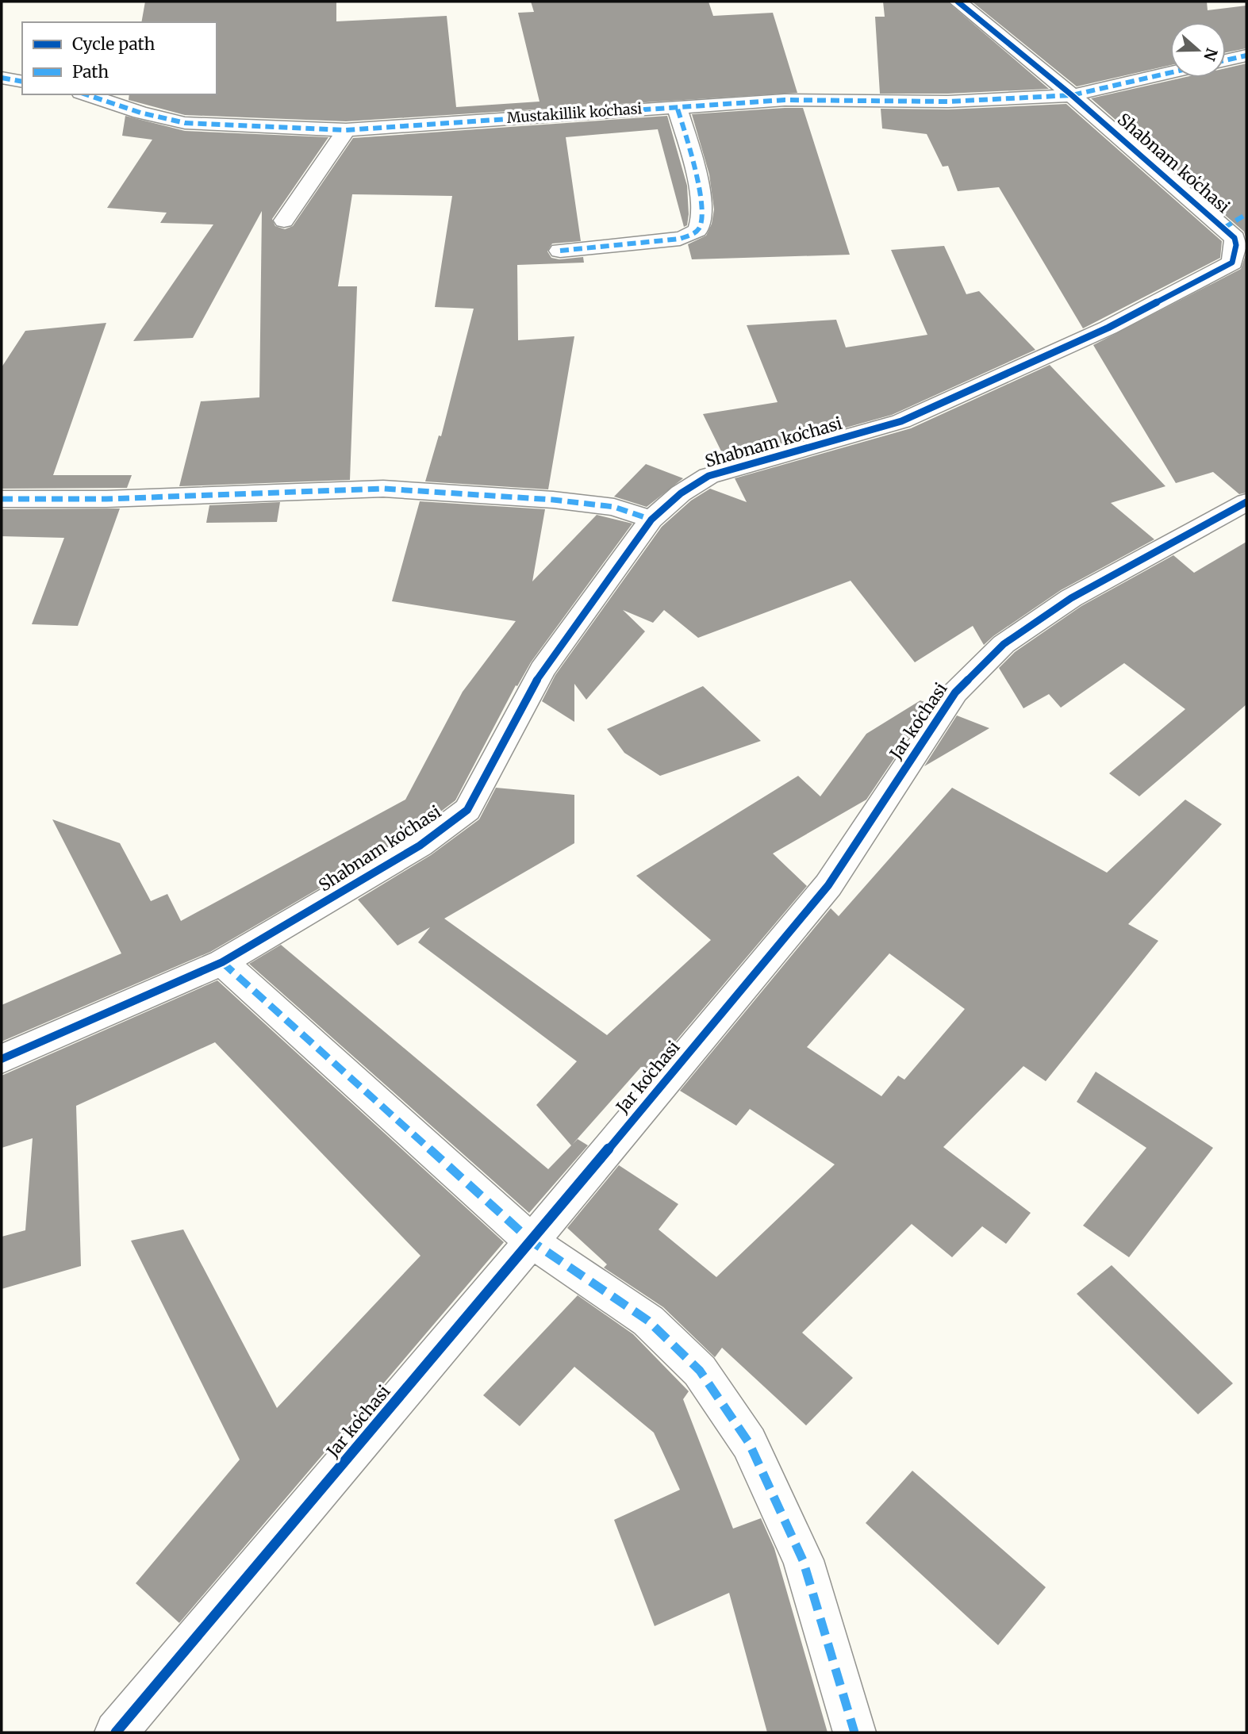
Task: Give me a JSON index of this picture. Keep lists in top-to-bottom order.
{
  "streets": {
    "street": ["Mustakillik koʻchasi", "Shabnam koʻchasi", "Jar koʻchasi"]
  },
  "crossings": [
    ["Mustakillik koʻchasi", "Shabnam koʻchasi"]
  ],
  "legend": ["Cycle path", "Path"],
  "north": "right"
}
